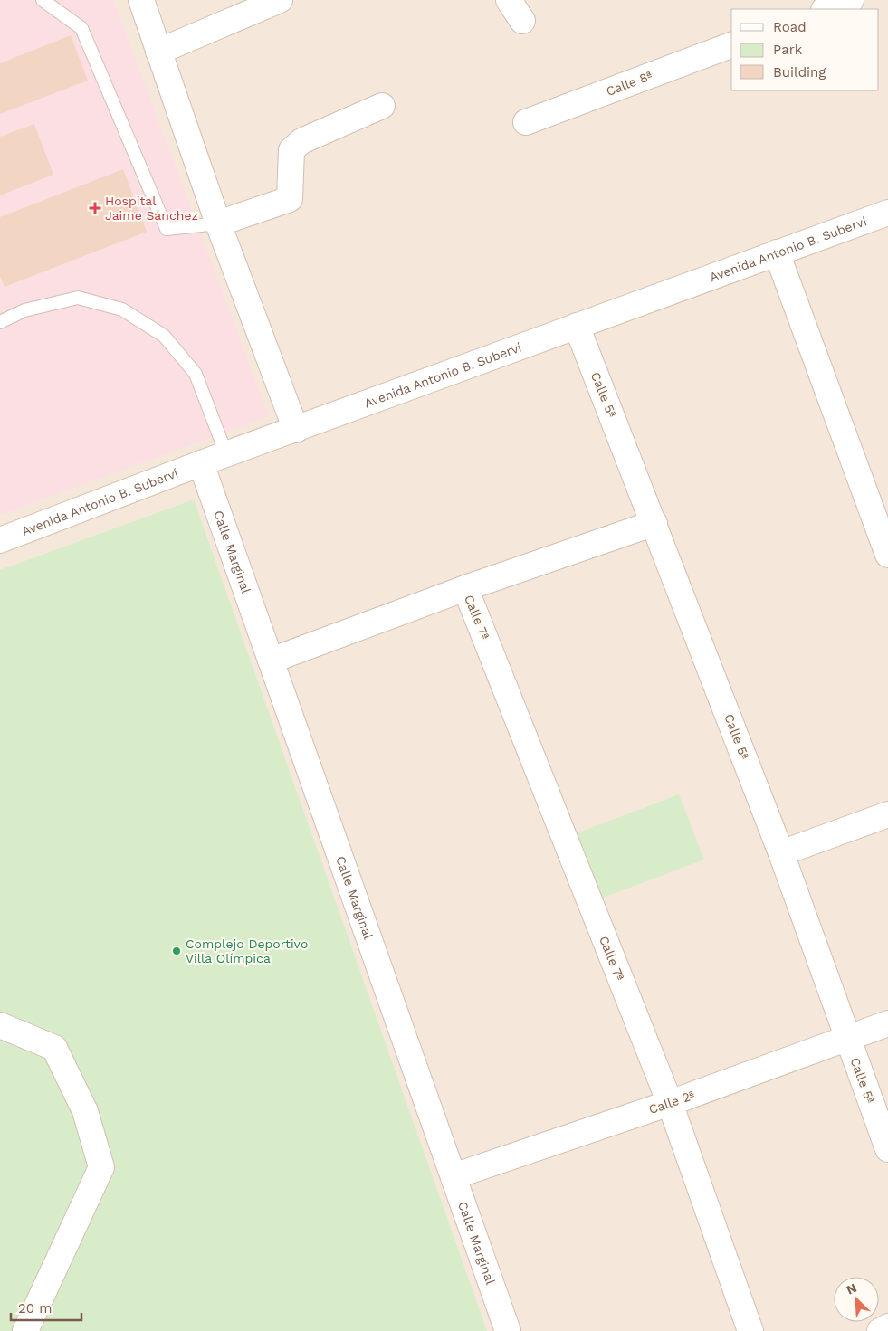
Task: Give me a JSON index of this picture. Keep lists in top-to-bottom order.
{
  "streets": {
    "street": [
      "Calle 8ª",
      "Avenida Antonio B. Suberví",
      "Calle 5ª",
      "Calle Marginal",
      "Calle 7ª",
      "Calle 2ª"
    ]
  },
  "crossings": [
    ["Avenida Antonio B. Suberví", "Calle 5ª"],
    ["Avenida Antonio B. Suberví", "Calle Marginal"],
    ["Calle 5ª", "Calle 2ª"],
    ["Calle Marginal", "Calle 2ª"],
    ["Calle 7ª", "Calle 2ª"]
  ],
  "places": {
    "health": ["Hospital Jaime Sánchez"],
    "other": ["Complejo Deportivo Villa Olímpica"]
  },
  "legend": ["Road", "Park", "Building"],
  "scale_bar": "20 m",
  "north": "top left"
}
